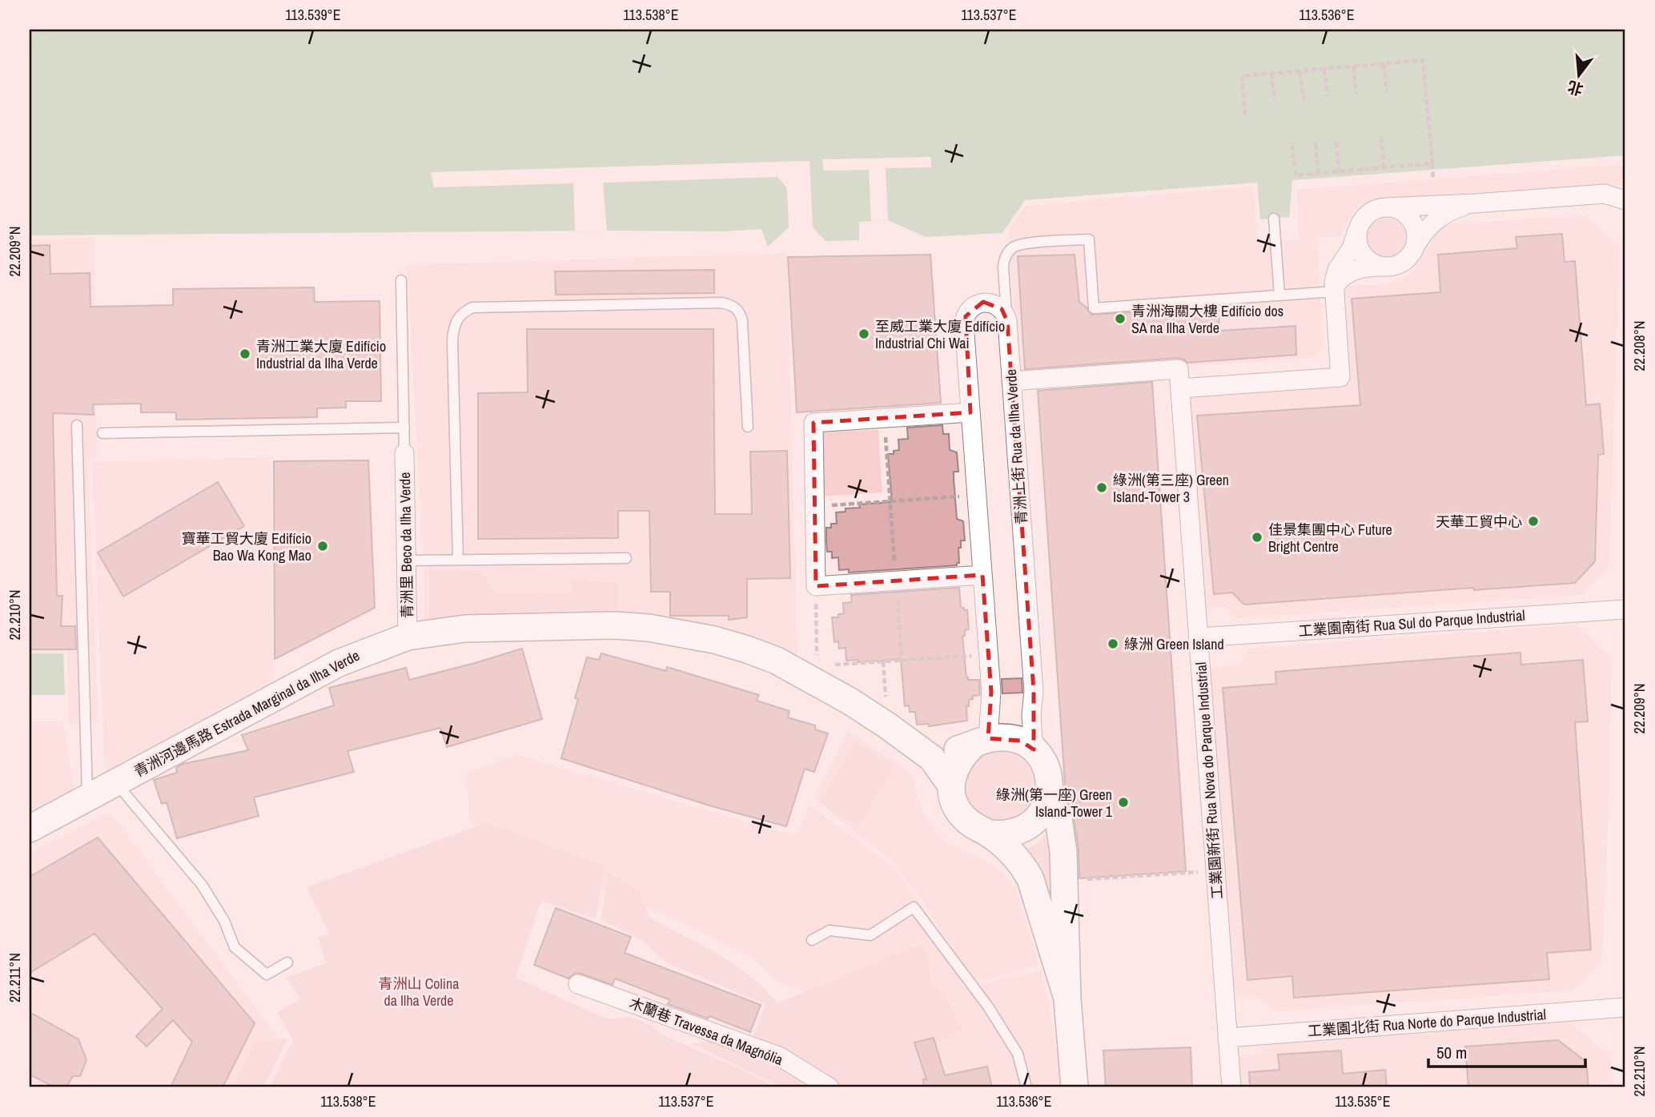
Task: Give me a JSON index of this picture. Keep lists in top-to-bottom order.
{
  "streets": {
    "main road": ["青洲河邊馬路 Estrada Marginal da Ilha Verde"],
    "street": [
      "青洲上街 Rua da Ilha Verde",
      "青洲里 Beco da Ilha Verde",
      "工業園南街 Rua Sul do Parque Industrial",
      "工業園新街 Rua Nova do Parque Industrial",
      "工業園北街 Rua Norte do Parque Industrial",
      "木蘭巷 Travessa da Magnólia"
    ]
  },
  "crossings": [
    ["青洲上街 Rua da Ilha Verde", "青洲河邊馬路 Estrada Marginal da Ilha Verde"],
    ["青洲里 Beco da Ilha Verde", "青洲河邊馬路 Estrada Marginal da Ilha Verde"],
    ["工業園南街 Rua Sul do Parque Industrial", "工業園新街 Rua Nova do Parque Industrial"],
    ["工業園新街 Rua Nova do Parque Industrial", "工業園北街 Rua Norte do Parque Industrial"]
  ],
  "parks": ["青洲山 Colina da Ilha Verde"],
  "places": [
    "青洲海關大樓 Edifício dos SA na Ilha Verde",
    "至威工業大廈 Edifício Industrial Chi Wai",
    "青洲工業大廈 Edifício Industrial da Ilha Verde",
    "綠洲(第三座) Green Island-Tower 3",
    "天華工貿中心",
    "佳景集團中心 Future Bright Centre",
    "寶華工貿大廈 Edifício Bao Wa Kong Mao",
    "綠洲 Green Island",
    "綠洲(第一座) Green Island-Tower 1"
  ],
  "scale_bar": "50 m",
  "north": "bottom",
  "coordinates": [
    "113.539°E",
    "113.538°E",
    "113.537°E",
    "113.536°E",
    "22.209°N",
    "22.208°N",
    "22.210°N",
    "22.211°N",
    "113.535°E"
  ]
}
